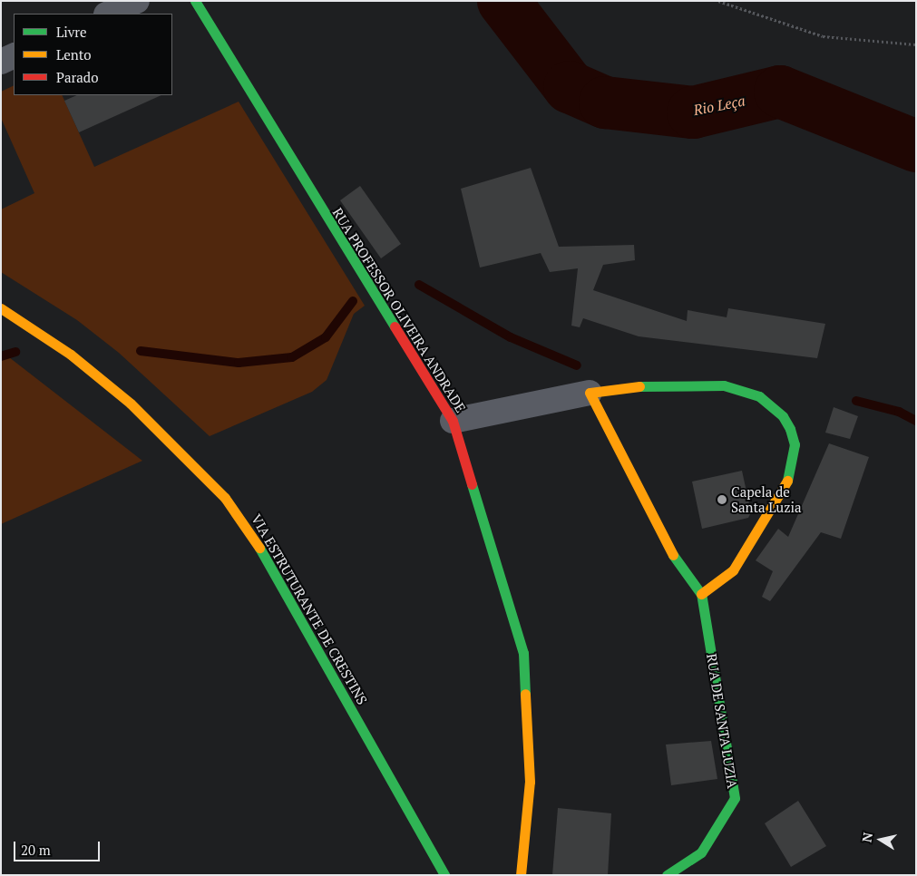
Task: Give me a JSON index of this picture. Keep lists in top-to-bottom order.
{
  "streets": {
    "street": ["RUA PROFESSOR OLIVEIRA ANDRADE", "VIA ESTRUTURANTE DE CRESTINS", "RUA DE SANTA LUZIA"]
  },
  "water": ["Rio Leça"],
  "places": ["Capela de Santa Luzia"],
  "legend": ["Livre", "Lento", "Parado"],
  "scale_bar": "20 m",
  "north": "left"
}
